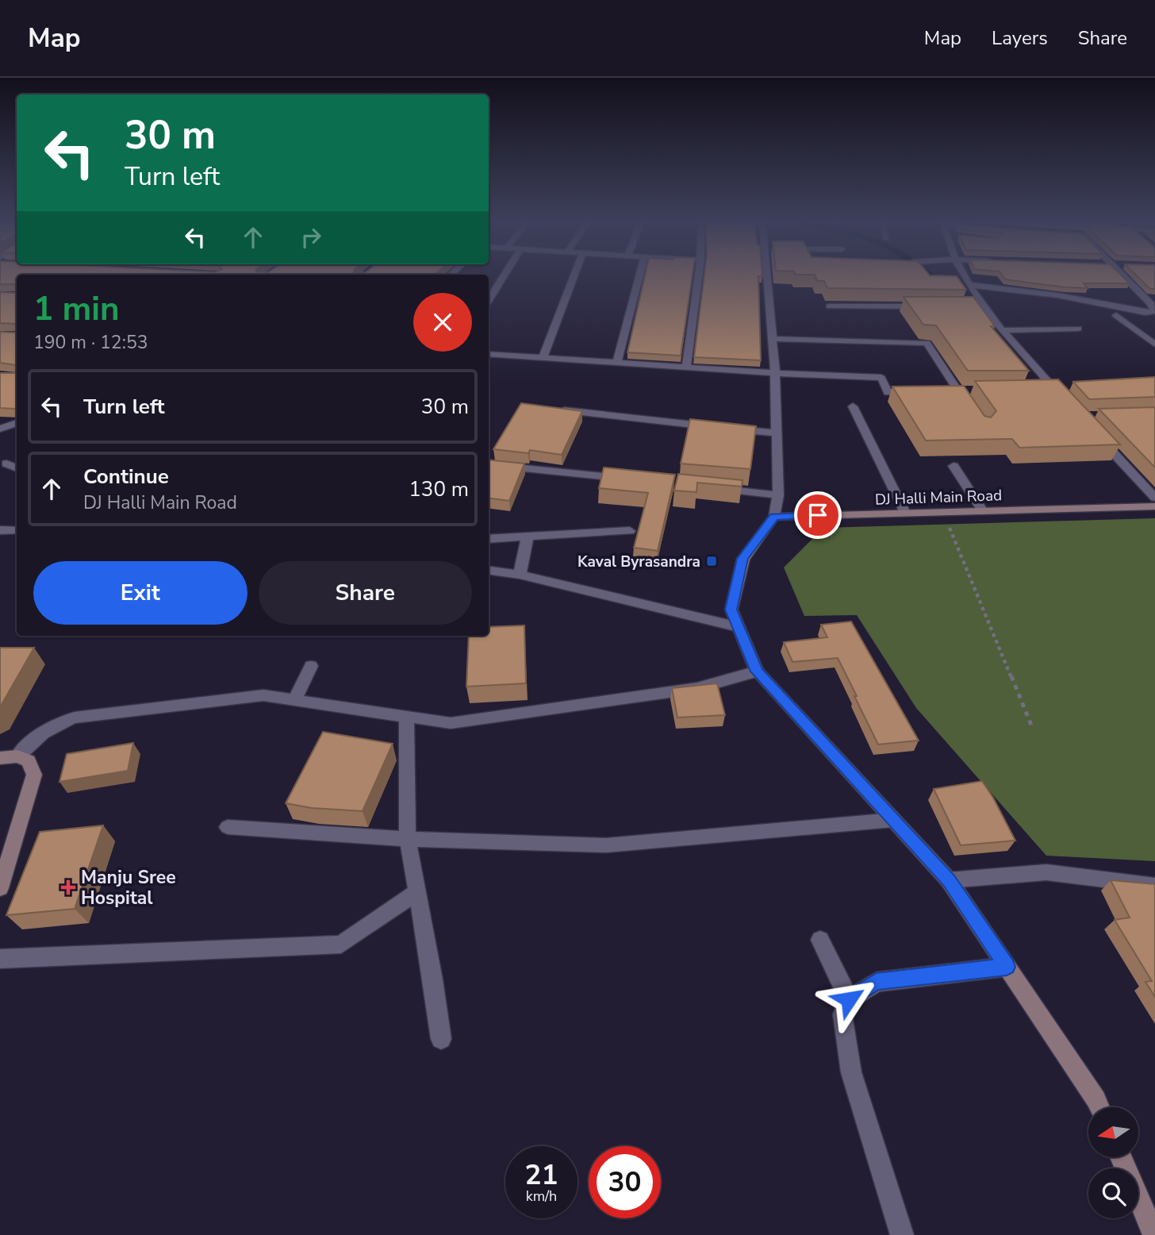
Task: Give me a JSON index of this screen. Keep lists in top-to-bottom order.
{
  "streets": {
    "street": ["DJ Halli Main Road"]
  },
  "places": {
    "transit": ["Kaval Byrasandra"],
    "health": ["Manju Sree Hospital"]
  },
  "north": "left",
  "page": {
    "header": "Map",
    "nav": ["Map", "Layers", "Share"],
    "turn": ["30 m", "Turn left"],
    "heading": ["1 min", "190 m · 12:53"],
    "list": [
      {
        "name": "Turn left",
        "value": "30 m"
      },
      {
        "name": "Continue",
        "note": "DJ Halli Main Road",
        "value": "130 m"
      }
    ],
    "buttons": ["Exit", "Share"],
    "speed": "21 km/h",
    "limit": "30"
  }
}
